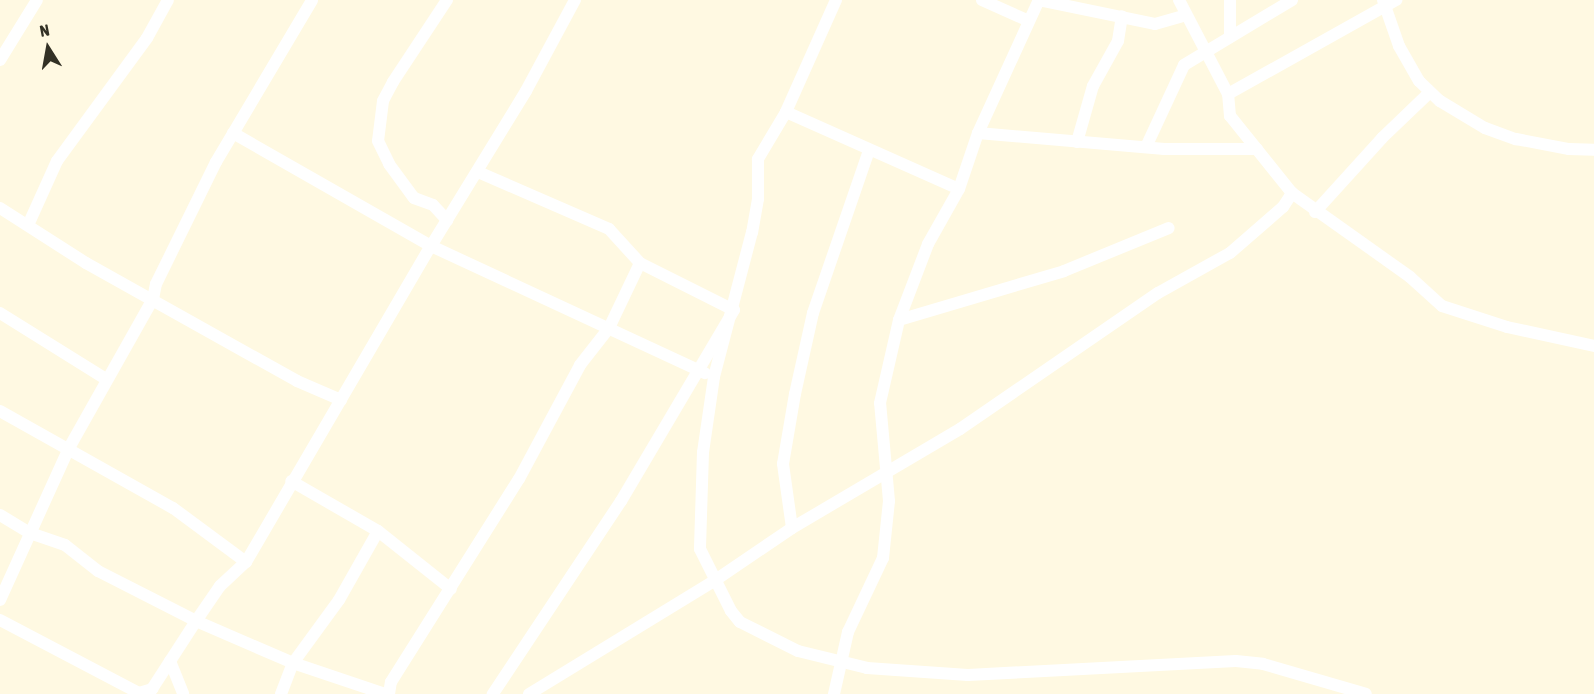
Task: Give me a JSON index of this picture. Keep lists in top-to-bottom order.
{
  "north": "top"
}
